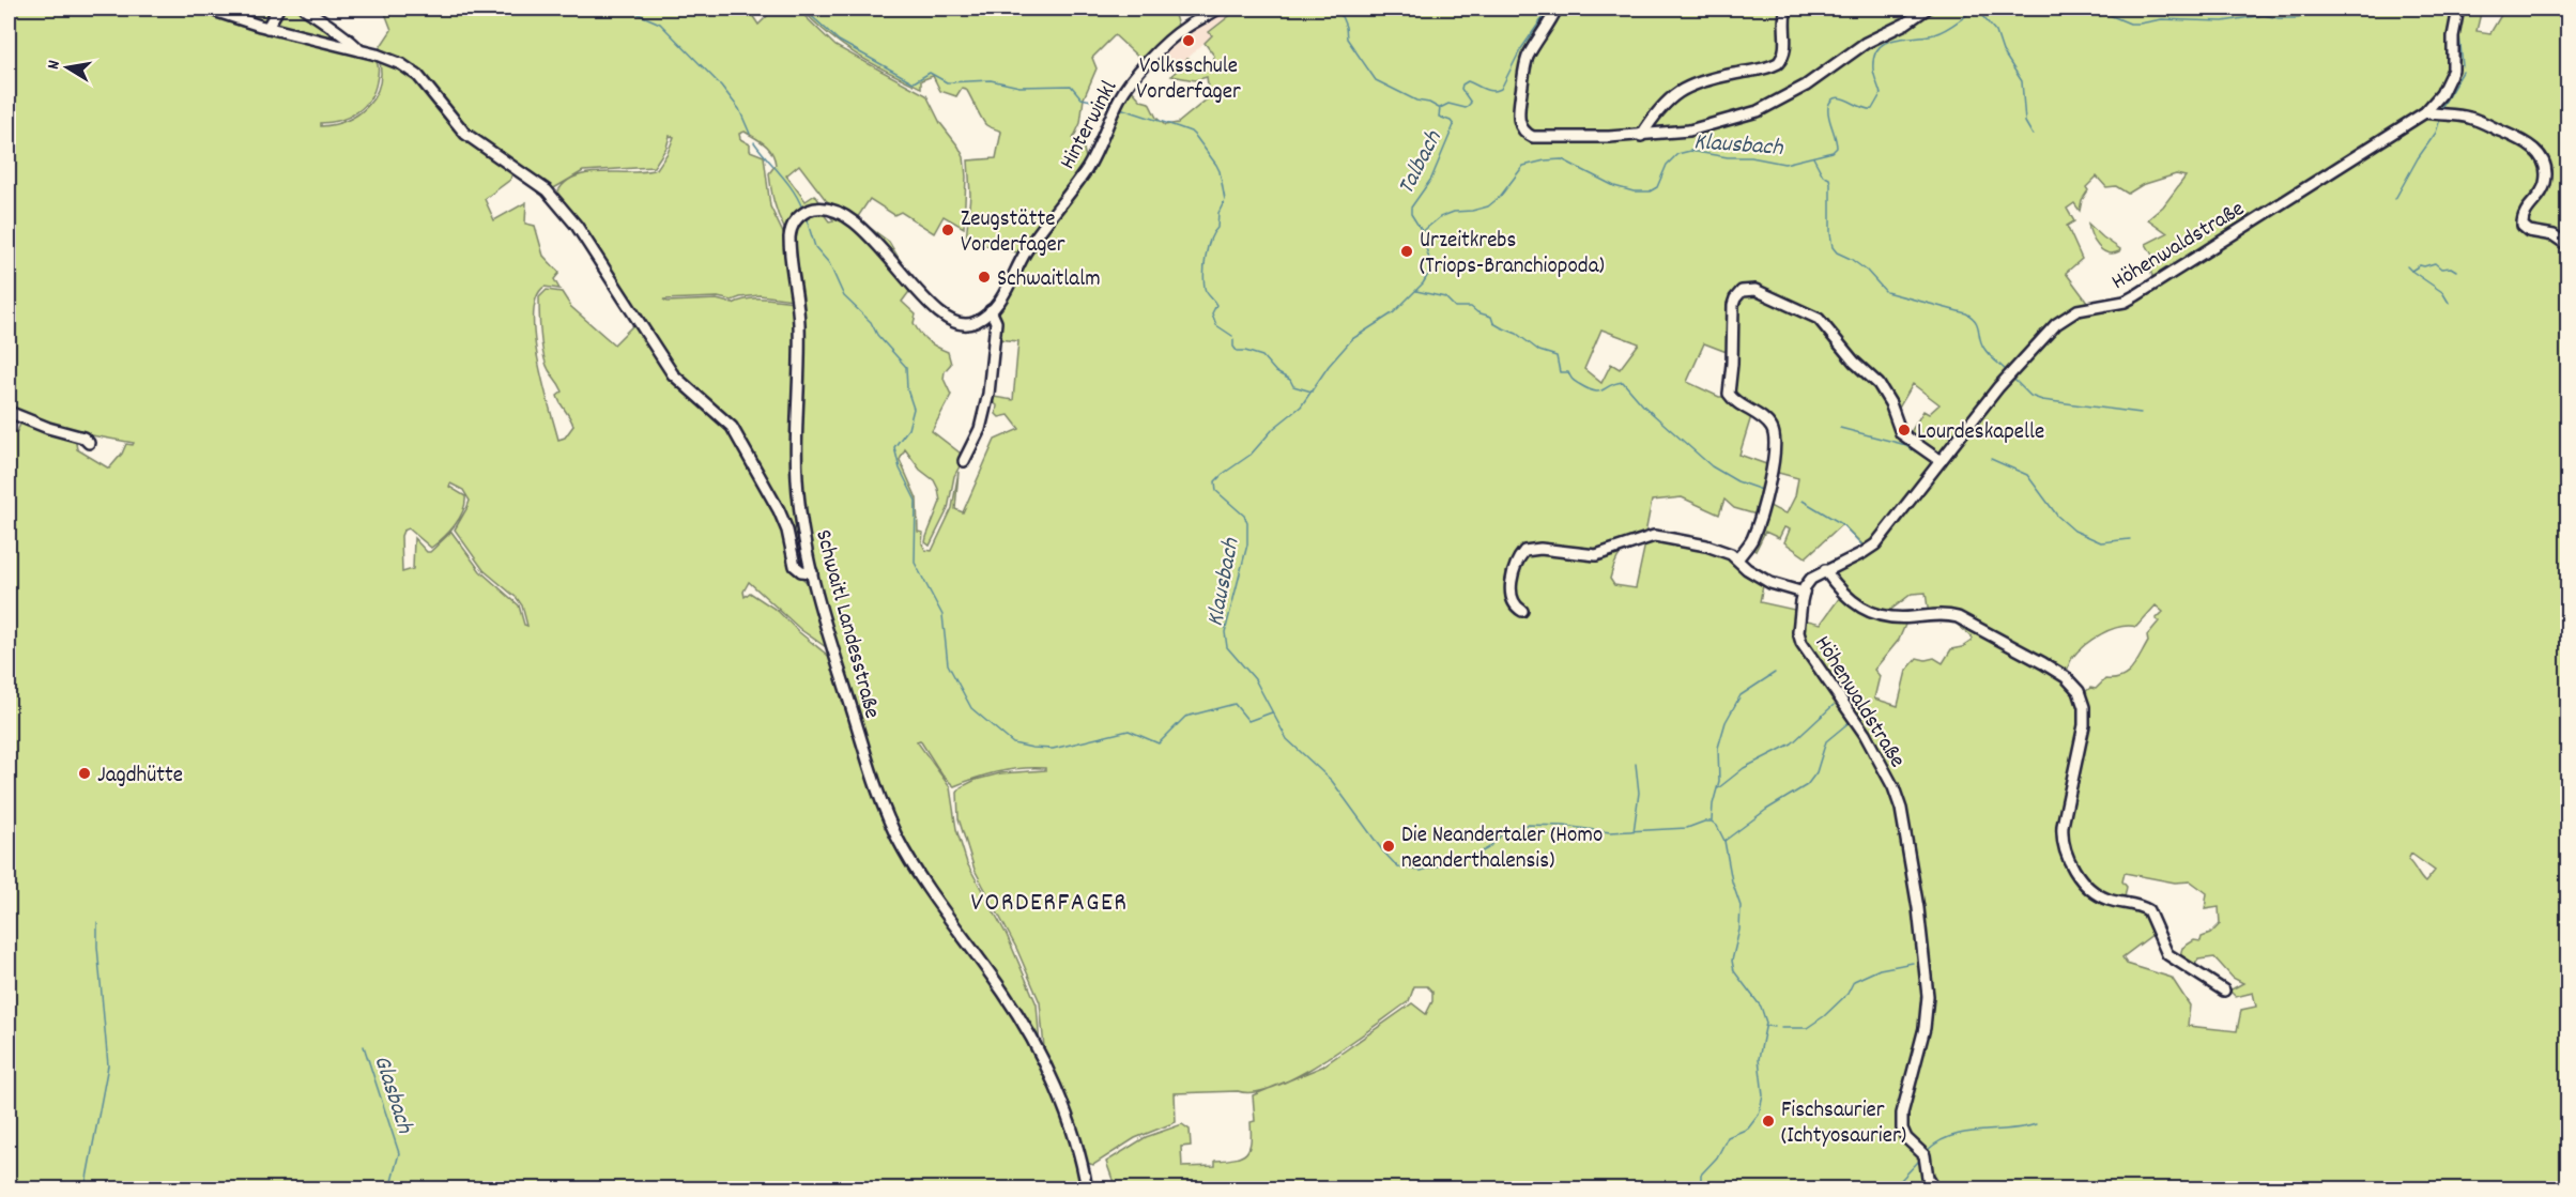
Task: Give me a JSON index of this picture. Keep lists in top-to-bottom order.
{
  "streets": {
    "street": ["Hinterwinkl", "Höhenwaldstraße", "Schwaitl Landesstraße"]
  },
  "crossings": [
    ["Hinterwinkl", "Schwaitl Landesstraße"]
  ],
  "districts": ["VORDERFAGER"],
  "water": ["Klausbach", "Talbach", "Glasbach"],
  "places": [
    "Volksschule Vorderfager",
    "Zeugstätte Vorderfager",
    "Urzeitkrebs (Triops-Branchiopoda)",
    "Schwaitlalm",
    "Lourdeskapelle",
    "Jagdhütte",
    "Die Neandertaler (Homo neanderthalensis)",
    "Fischsaurier (Ichtyosaurier)"
  ],
  "north": "left"
}
